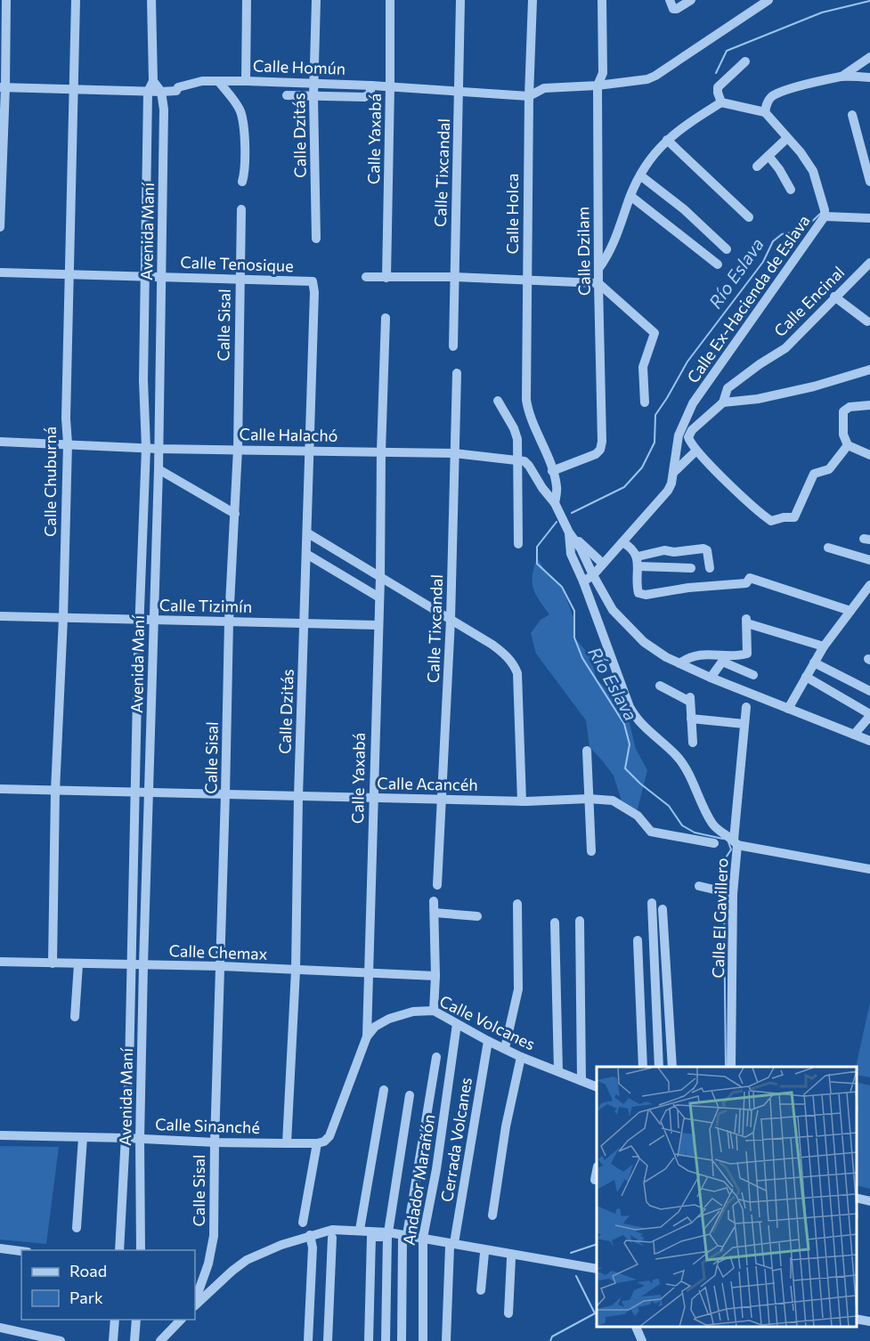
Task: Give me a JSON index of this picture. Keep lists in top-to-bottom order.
{
  "streets": {
    "street": [
      "Calle Homún",
      "Calle Dzitás",
      "Calle Yaxabá",
      "Calle Tixcandal",
      "Calle Holca",
      "Avenida Maní",
      "Calle Dzilam",
      "Calle Tenosique",
      "Calle Ex-Hacienda de Eslava",
      "Calle Encinal",
      "Calle Sisal",
      "Calle Halachó",
      "Calle Chuburná",
      "Calle Tizimín",
      "Calle Acancéh",
      "Calle El Gavillero",
      "Calle Chemax",
      "Calle Volcanes",
      "Calle Sinanché",
      "Cerrada Volcanes",
      "Andador Marañón"
    ]
  },
  "crossings": [
    ["Calle Homún", "Calle Dzitás"],
    ["Calle Homún", "Calle Yaxabá"],
    ["Calle Homún", "Calle Tixcandal"],
    ["Calle Homún", "Calle Holca"],
    ["Calle Homún", "Avenida Maní"],
    ["Calle Homún", "Calle Dzilam"],
    ["Calle Homún", "Calle Chuburná"],
    ["Calle Dzitás", "Calle Tenosique"],
    ["Calle Dzitás", "Calle Halachó"],
    ["Calle Dzitás", "Calle Tizimín"],
    ["Calle Dzitás", "Calle Acancéh"],
    ["Calle Dzitás", "Calle Chemax"],
    ["Calle Dzitás", "Calle Sinanché"],
    ["Calle Yaxabá", "Calle Halachó"],
    ["Calle Yaxabá", "Calle Tizimín"],
    ["Calle Yaxabá", "Calle Acancéh"],
    ["Calle Yaxabá", "Calle Chemax"],
    ["Calle Yaxabá", "Calle Volcanes"],
    ["Calle Yaxabá", "Calle Sinanché"],
    ["Calle Tixcandal", "Calle Halachó"],
    ["Calle Tixcandal", "Calle Acancéh"],
    ["Calle Holca", "Calle Dzilam"],
    ["Avenida Maní", "Calle Tenosique"],
    ["Avenida Maní", "Calle Halachó"],
    ["Avenida Maní", "Calle Tizimín"],
    ["Avenida Maní", "Calle Acancéh"],
    ["Avenida Maní", "Calle Chemax"],
    ["Avenida Maní", "Calle Sinanché"],
    ["Calle Tenosique", "Calle Sisal"],
    ["Calle Tenosique", "Calle Chuburná"],
    ["Calle Ex-Hacienda de Eslava", "Calle El Gavillero"],
    ["Calle Sisal", "Calle Halachó"],
    ["Calle Sisal", "Calle Tizimín"],
    ["Calle Sisal", "Calle Acancéh"],
    ["Calle Sisal", "Calle Chemax"],
    ["Calle Sisal", "Calle Sinanché"],
    ["Calle Halachó", "Calle Chuburná"],
    ["Calle Chuburná", "Calle Tizimín"],
    ["Calle Chuburná", "Calle Acancéh"],
    ["Calle Chuburná", "Calle Chemax"],
    ["Calle Volcanes", "Cerrada Volcanes"],
    ["Calle Volcanes", "Andador Marañón"]
  ],
  "water": ["Río Eslava"],
  "legend": ["Road", "Park"]
}
